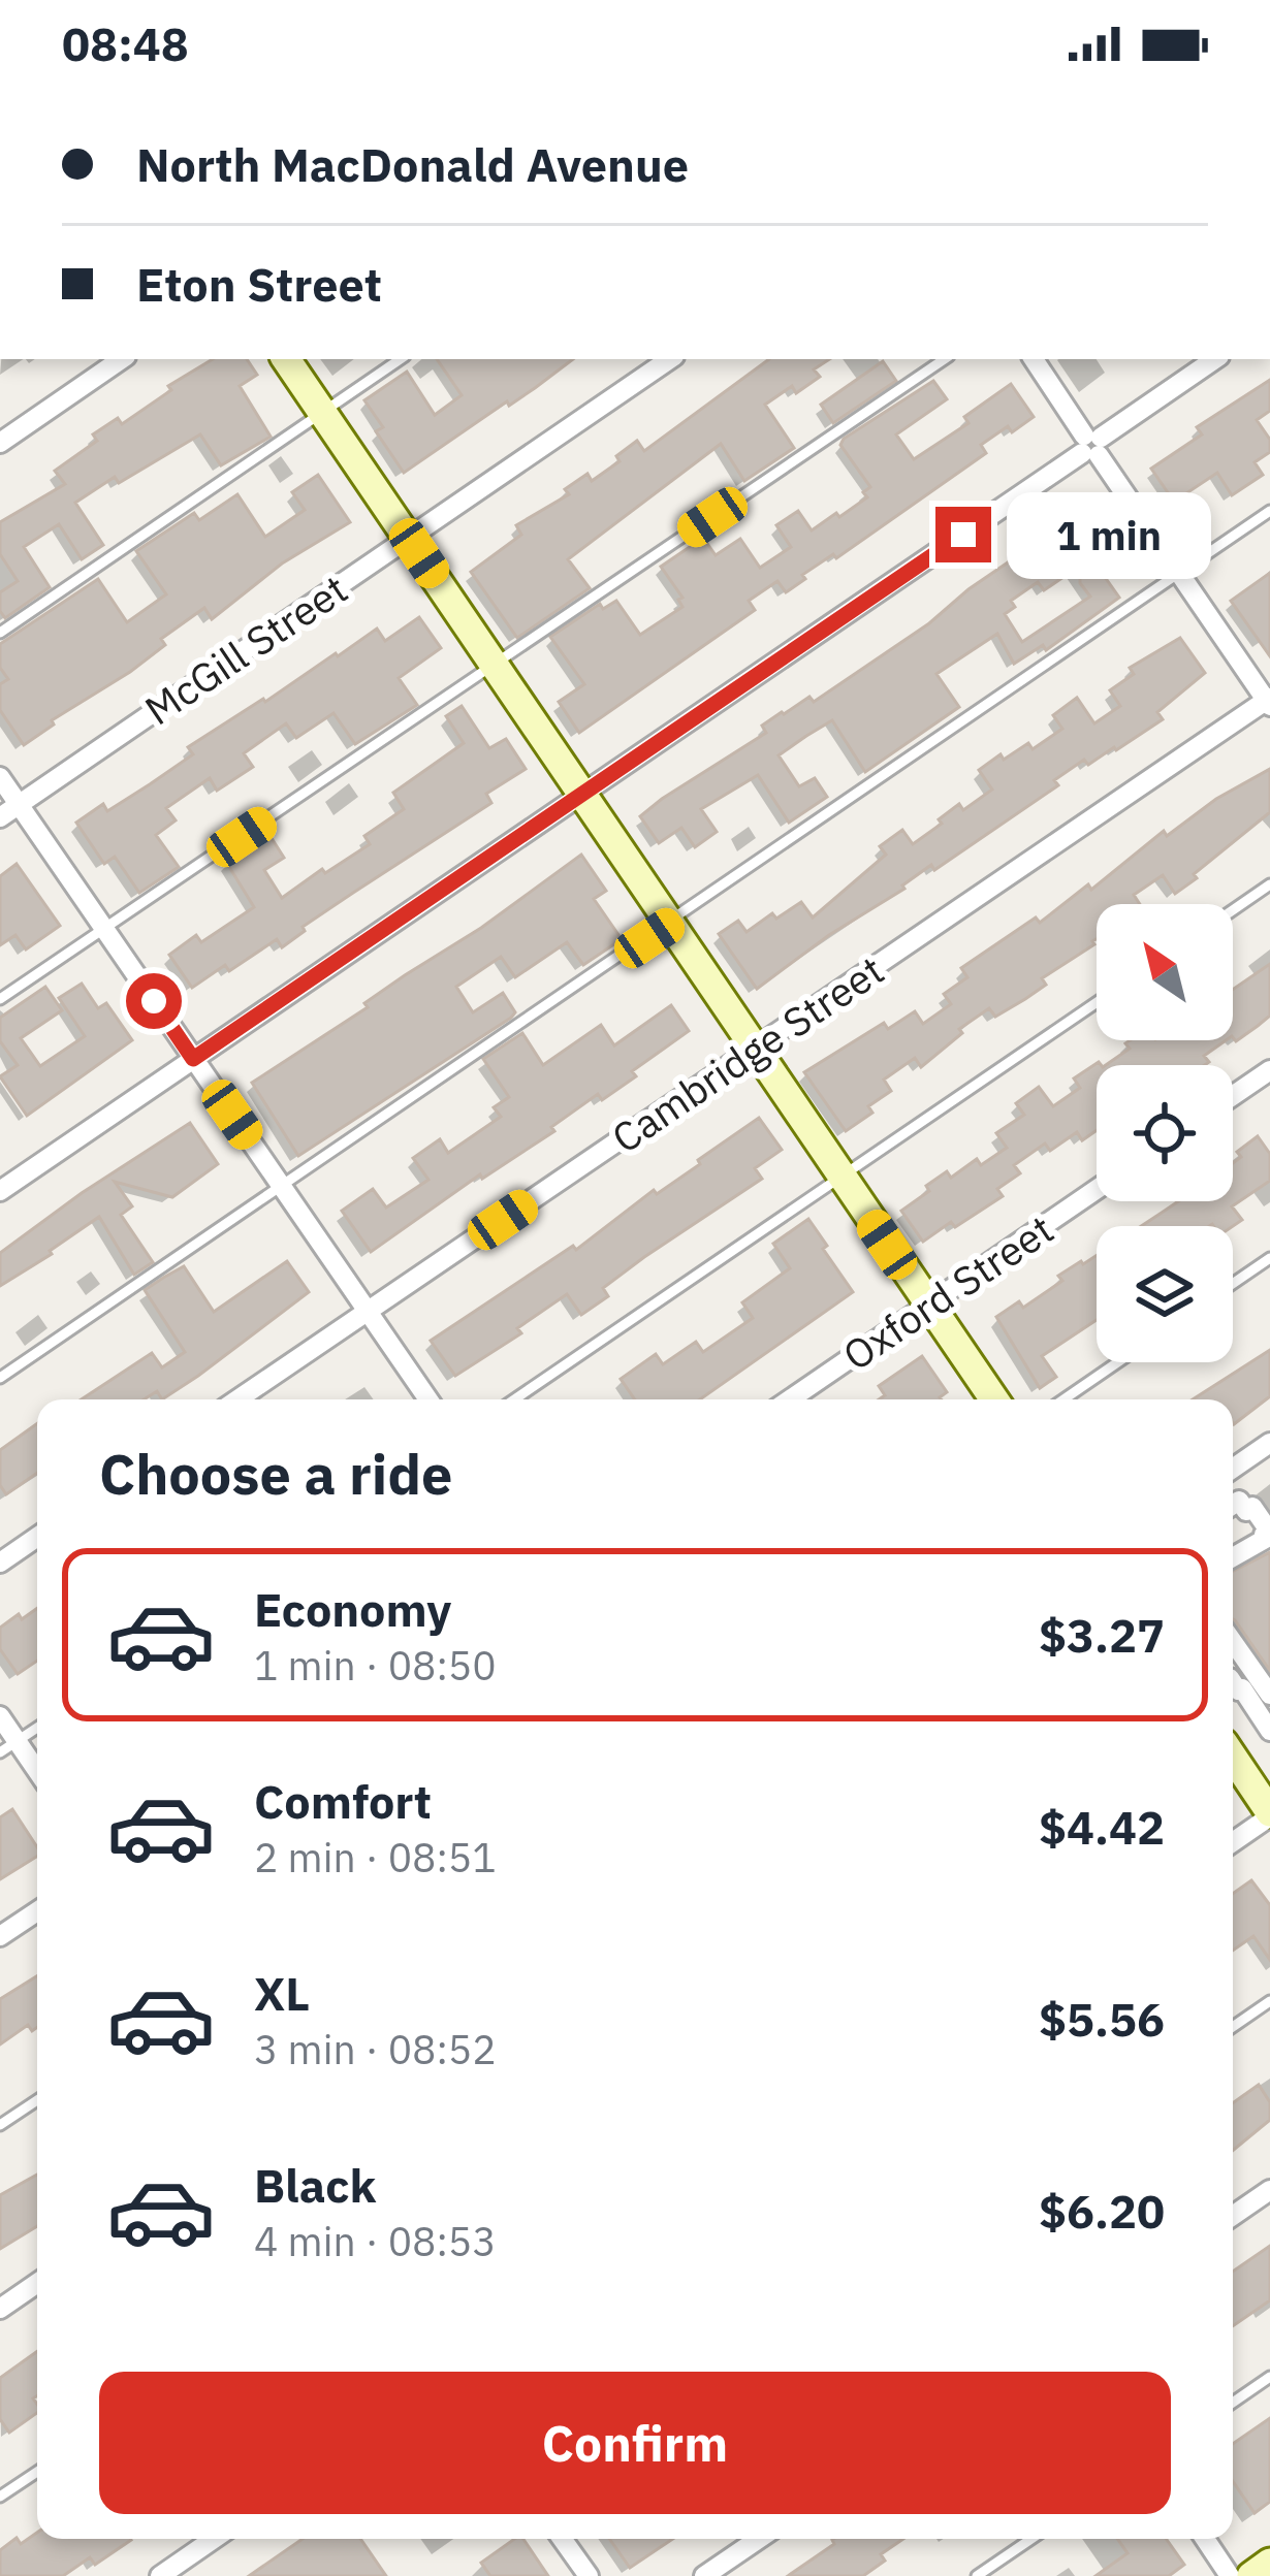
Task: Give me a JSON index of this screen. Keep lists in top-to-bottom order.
{
  "streets": {
    "street": ["McGill Street", "Cambridge Street", "Oxford Street"]
  },
  "north": "top left",
  "page": {
    "status": "08:48",
    "banner": ["North MacDonald Avenue", "Eton Street"],
    "bubble": "1 min",
    "heading": "Choose a ride",
    "list": [
      {
        "name": "Economy",
        "note": "1 min · 08:50",
        "value": "$3.27"
      },
      {
        "name": "Comfort",
        "note": "2 min · 08:51",
        "value": "$4.42"
      },
      {
        "name": "XL",
        "note": "3 min · 08:52",
        "value": "$5.56"
      },
      {
        "name": "Black",
        "note": "4 min · 08:53",
        "value": "$6.20"
      }
    ],
    "buttons": "Confirm"
  }
}
